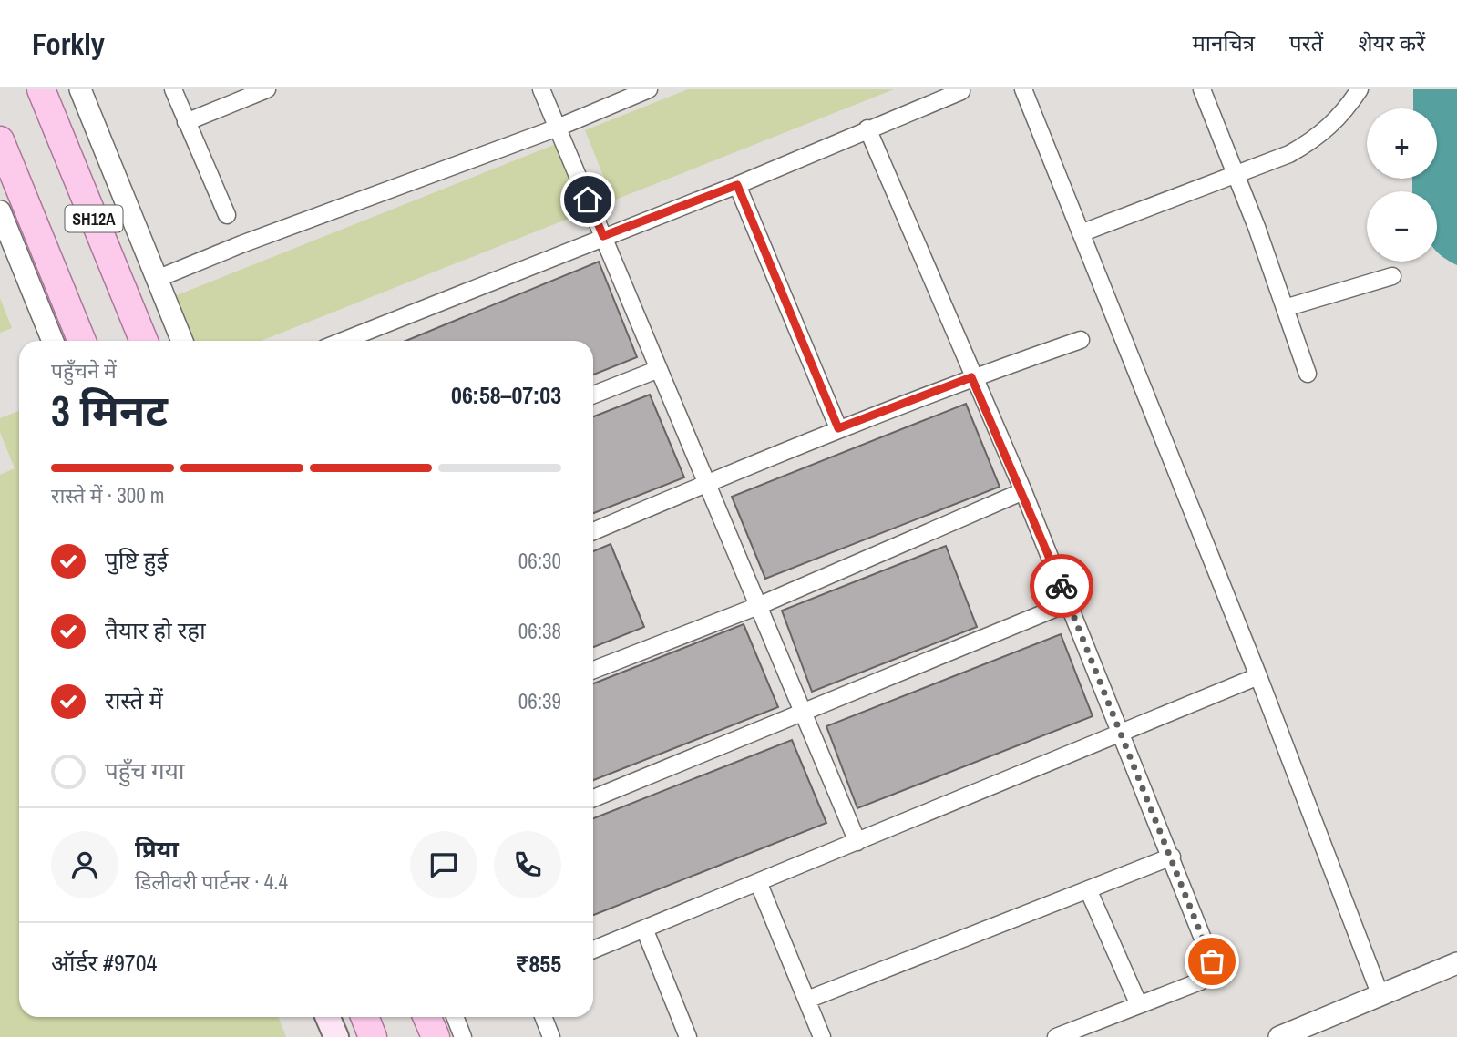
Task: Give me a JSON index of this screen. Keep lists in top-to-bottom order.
{
  "streets": {
    "main road": ["SH12A"]
  },
  "page": {
    "header": "Forkly",
    "nav": ["मानचित्र", "परतें", "शेयर करें"],
    "map_buttons": ["+", "−"],
    "heading": ["3 मिनट", "पहुँचने में", "06:58–07:03"],
    "panel": [
      "प्रिया",
      "डिलीवरी पार्टनर · 4.4",
      "ऑर्डर #9704",
      "₹855"
    ],
    "bar": "रास्ते में · 300 m",
    "list": [
      ["पुष्टि हुई", "06:30"],
      ["तैयार हो रहा", "06:38"],
      ["रास्ते में", "06:39"],
      "पहुँच गया"
    ]
  }
}
